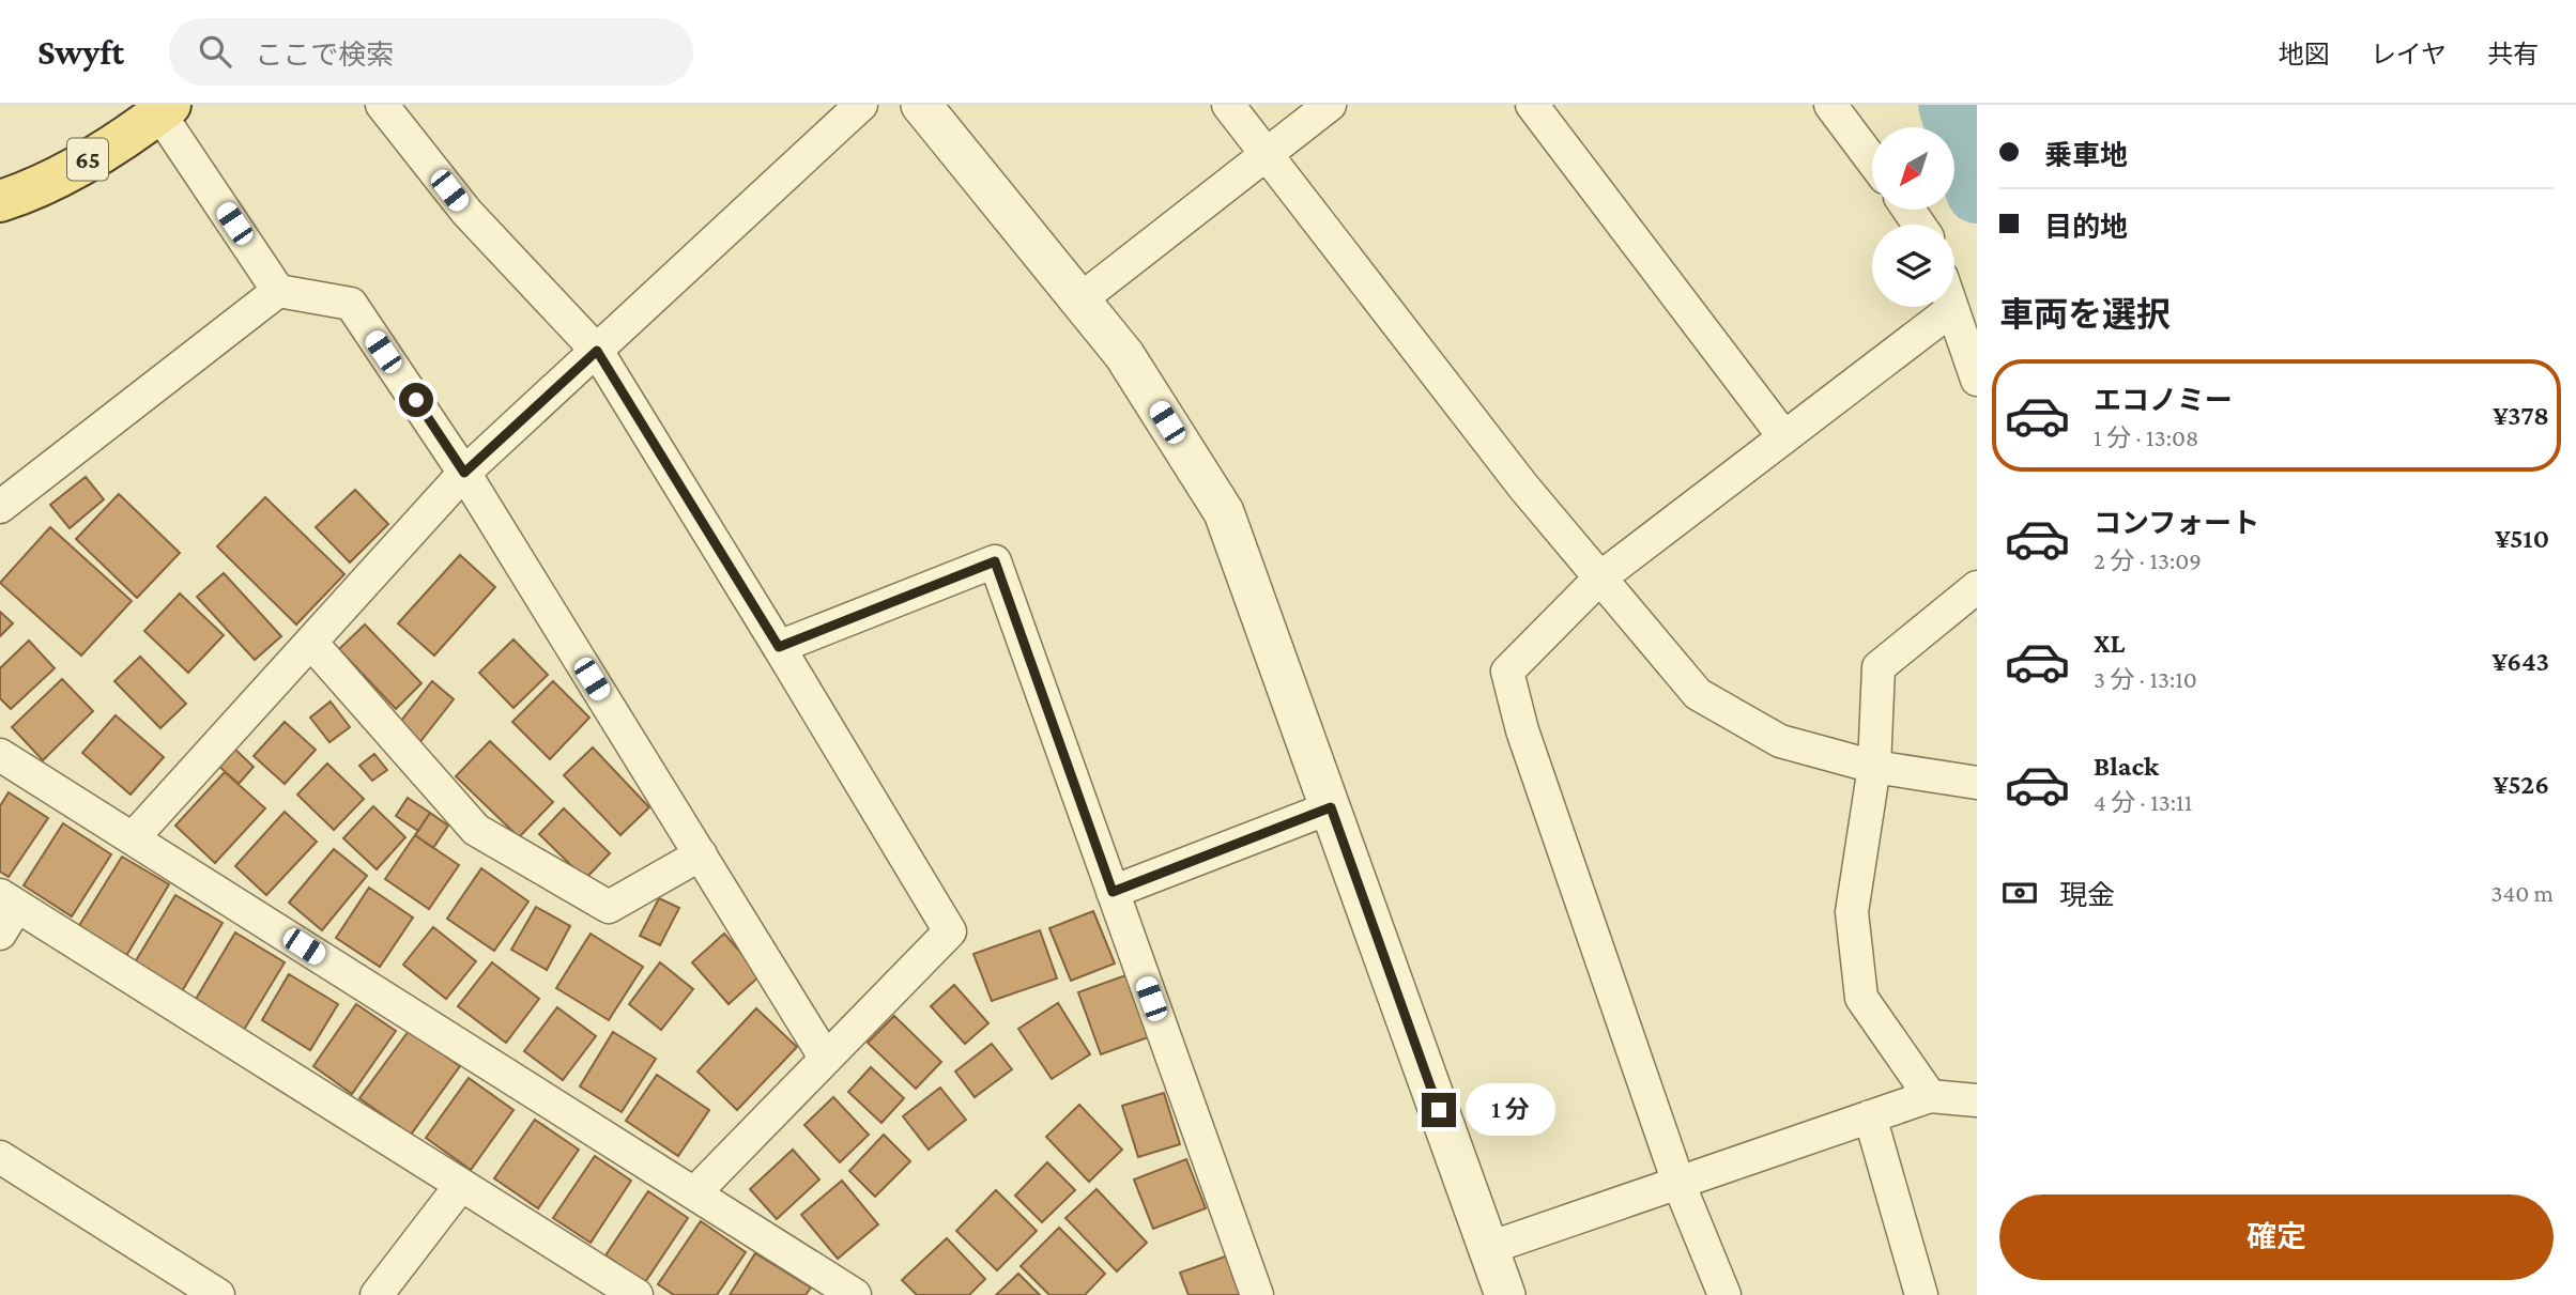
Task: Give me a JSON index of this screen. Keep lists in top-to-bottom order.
{
  "streets": {
    "main road": ["65"]
  },
  "north": "bottom left",
  "page": {
    "header": "Swyft",
    "search": "ここで検索",
    "nav": ["地図", "レイヤ", "共有"],
    "banner": ["乗車地", "目的地"],
    "heading": "車両を選択",
    "list": [
      {
        "name": "エコノミー",
        "note": "1 分 · 13:08",
        "value": "¥378"
      },
      {
        "name": "コンフォート",
        "note": "2 分 · 13:09",
        "value": "¥510"
      },
      {
        "name": "XL",
        "note": "3 分 · 13:10",
        "value": "¥643"
      },
      {
        "name": "Black",
        "note": "4 分 · 13:11",
        "value": "¥526"
      }
    ],
    "pay": ["現金", "340 m"],
    "bubble": "1 分",
    "buttons": "確定"
  }
}
